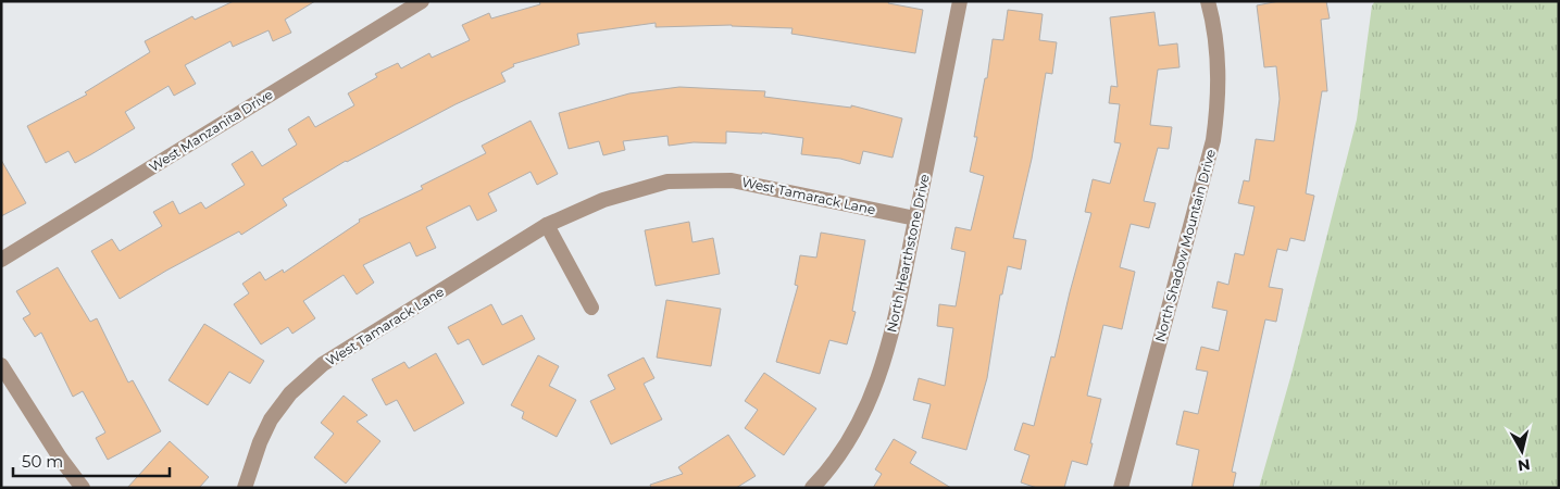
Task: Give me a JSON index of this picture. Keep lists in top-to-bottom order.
{
  "streets": {
    "street": [
      "West Manzanita Drive",
      "West Tamarack Lane",
      "North Shadow Mountain Drive",
      "North Hearthstone Drive"
    ]
  },
  "crossings": [
    ["West Tamarack Lane", "North Hearthstone Drive"]
  ],
  "scale_bar": "50 m",
  "north": "bottom"
}
